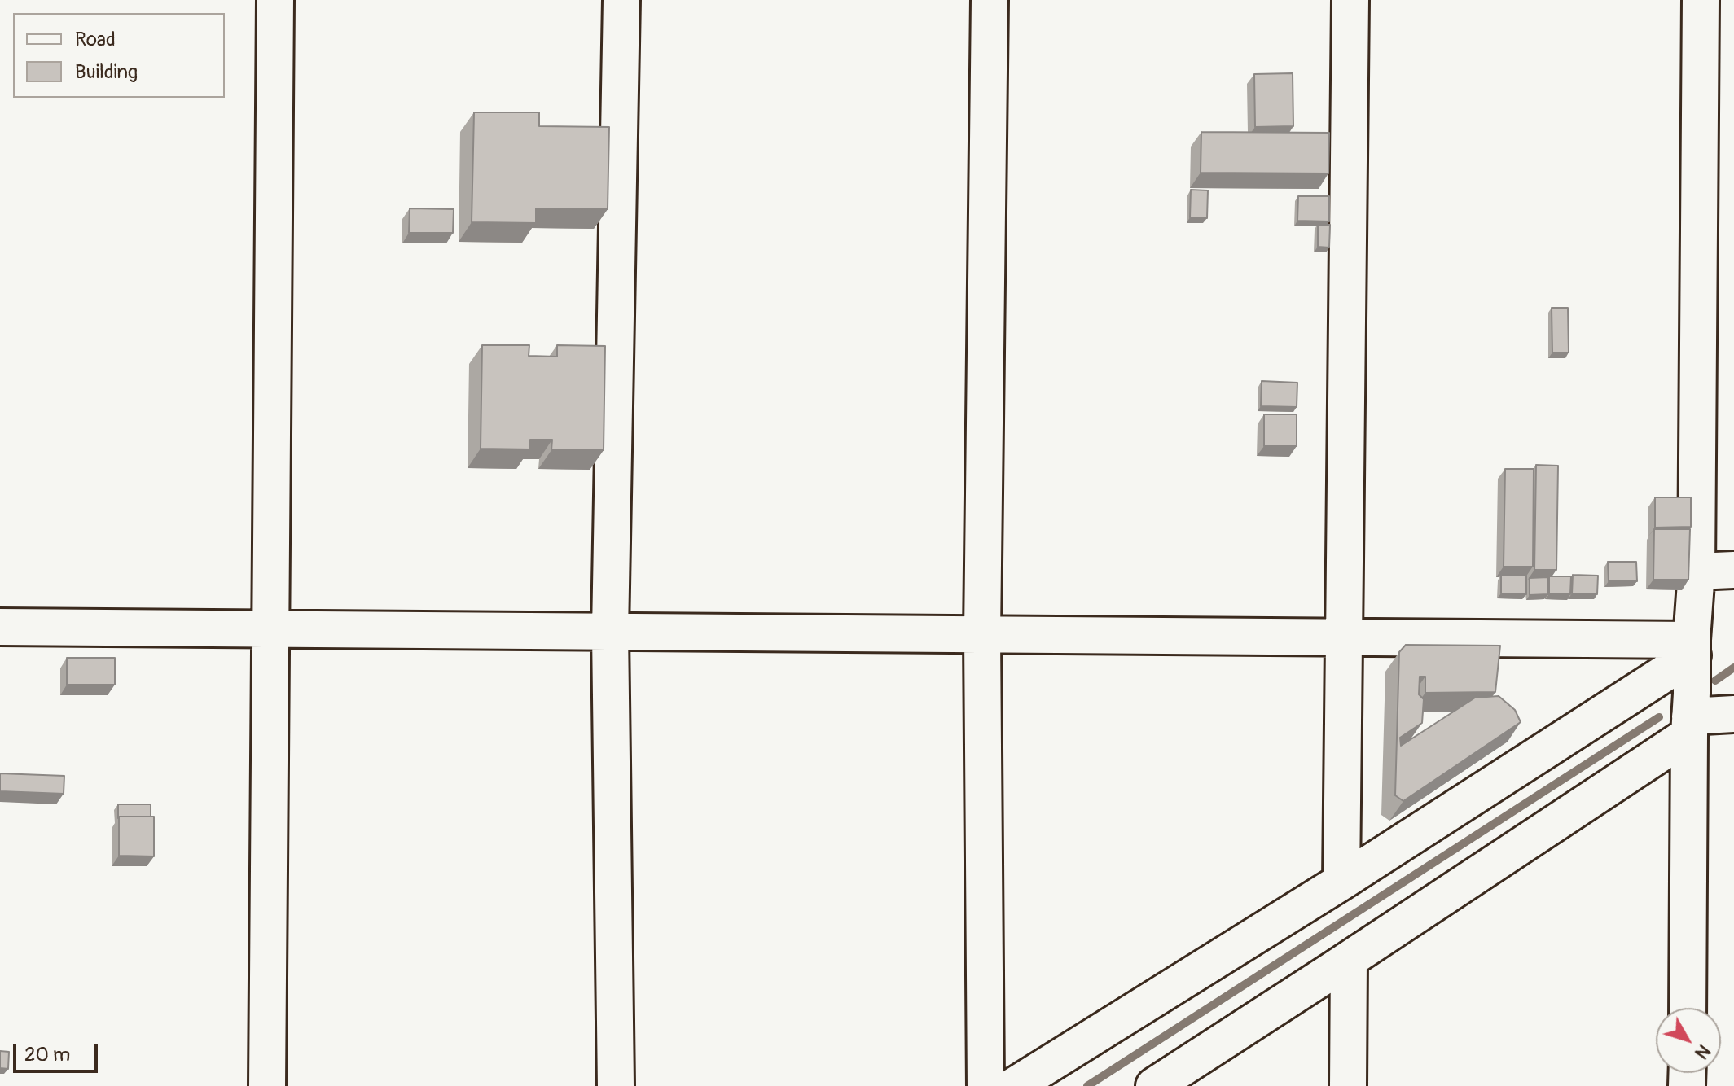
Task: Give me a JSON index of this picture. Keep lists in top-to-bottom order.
{
  "legend": ["Road", "Building"],
  "scale_bar": "20 m",
  "north": "bottom right"
}
